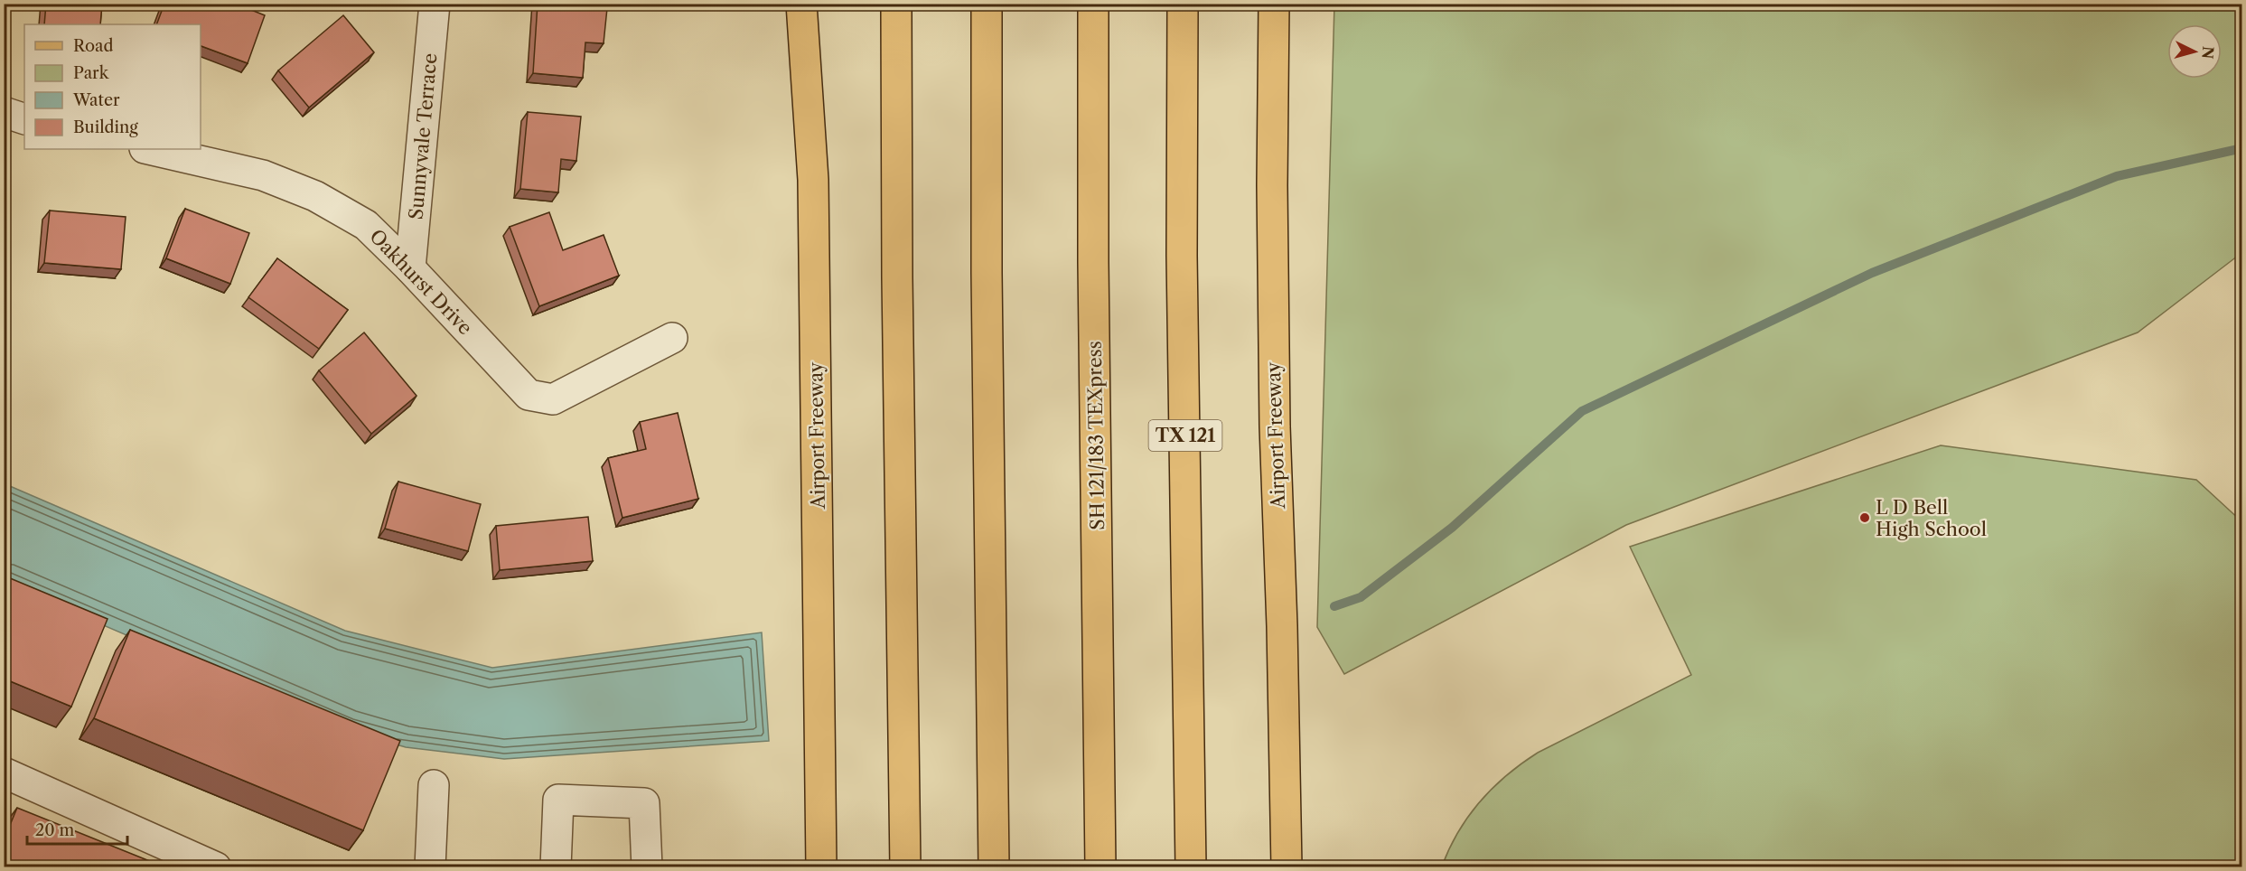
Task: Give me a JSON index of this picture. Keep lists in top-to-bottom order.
{
  "streets": {
    "main road": ["Airport Freeway", "SH 121/183 TEXpress", "TX 121"],
    "street": ["Sunnyvale Terrace", "Oakhurst Drive"]
  },
  "crossings": [
    ["Sunnyvale Terrace", "Oakhurst Drive"]
  ],
  "places": ["L D Bell High School"],
  "legend": [
    "Road",
    "Park",
    "Water",
    "Building"
  ],
  "scale_bar": "20 m",
  "north": "right"
}
